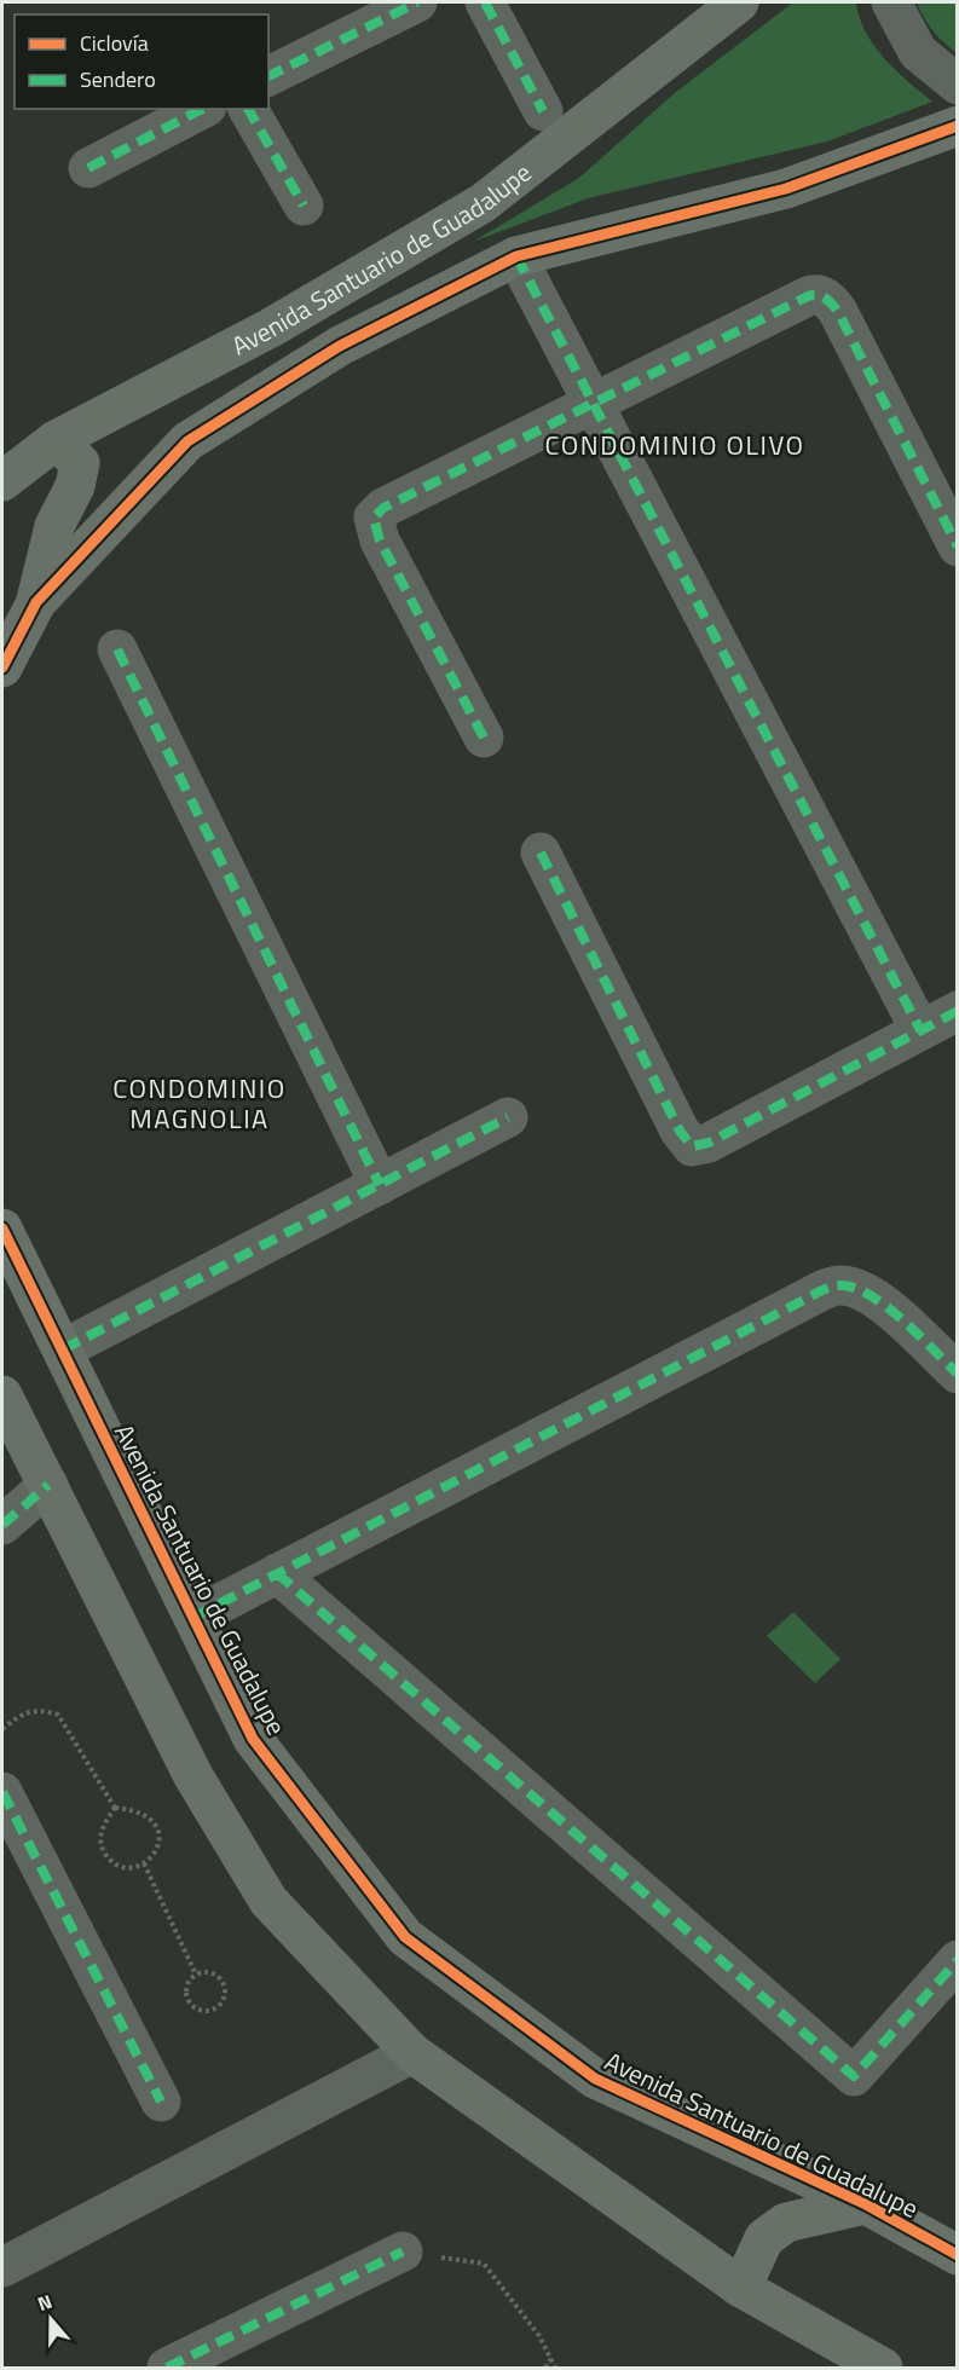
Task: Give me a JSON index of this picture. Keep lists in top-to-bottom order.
{
  "streets": {
    "street": ["Avenida Santuario de Guadalupe"]
  },
  "districts": ["CONDOMINIO OLIVO", "CONDOMINIO MAGNOLIA"],
  "legend": ["Ciclovía", "Sendero"],
  "north": "top"
}
